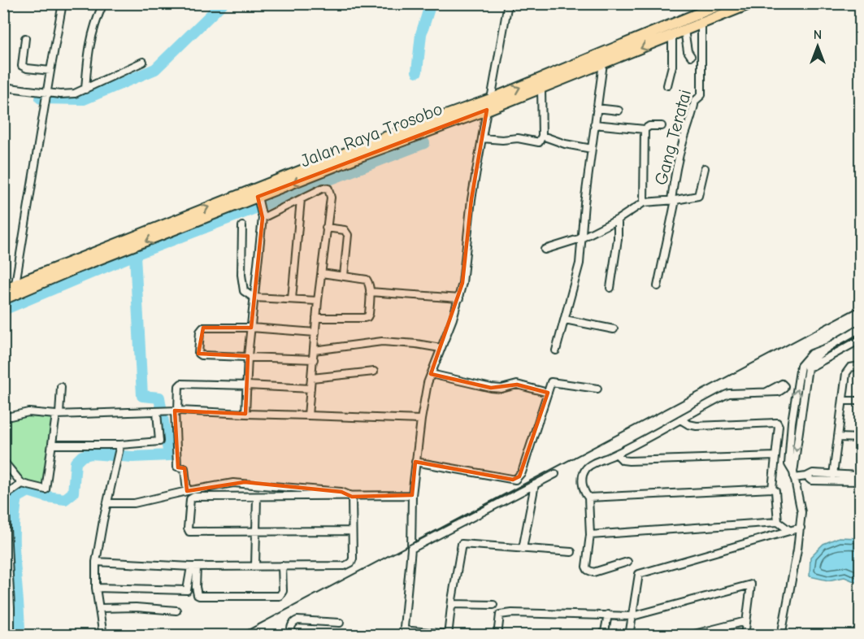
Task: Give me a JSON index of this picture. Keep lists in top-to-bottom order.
{
  "streets": {
    "highway": ["Jalan Raya Trosobo"],
    "street": ["Gang Teratai"]
  },
  "crossings": [
    ["Jalan Raya Trosobo", "Gang Teratai"]
  ],
  "north": "top"
}
